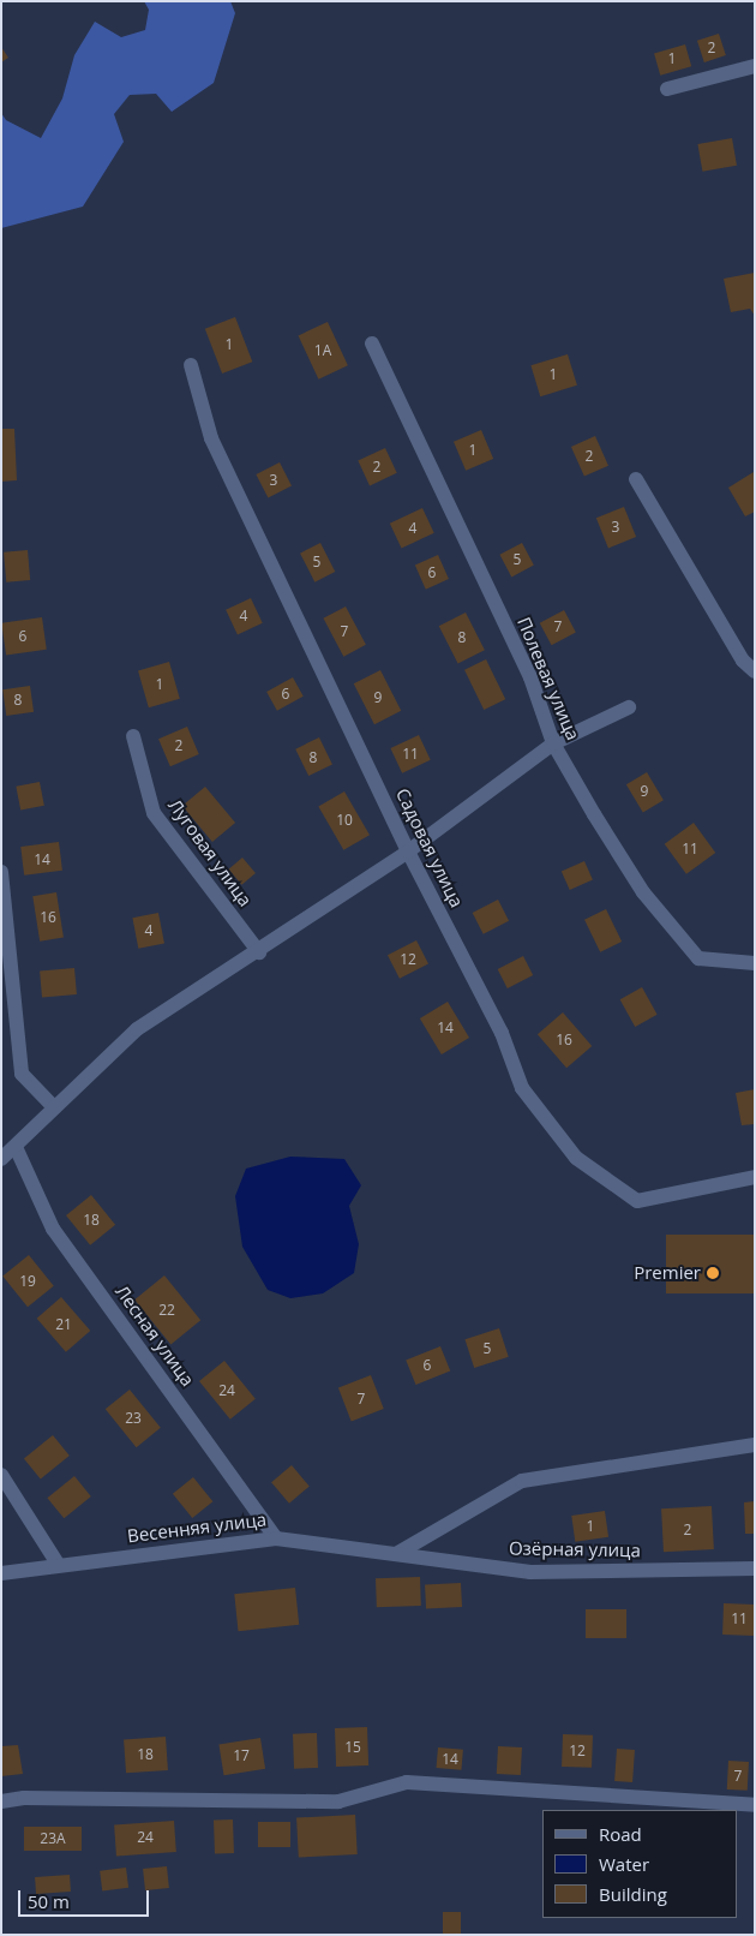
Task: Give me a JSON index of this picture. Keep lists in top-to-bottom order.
{
  "streets": {
    "street": [
      "Полевая улица",
      "Садовая улица",
      "Луговая улица",
      "Лесная улица",
      "Весенняя улица",
      "Озёрная улица"
    ]
  },
  "crossings": [
    ["Лесная улица", "Весенняя улица"],
    ["Весенняя улица", "Озёрная улица"]
  ],
  "places": ["Premier"],
  "house_numbers": [
    "2",
    "1",
    "1",
    "1А",
    "1",
    "1",
    "2",
    "2",
    "3",
    "3",
    "4",
    "5",
    "5",
    "6",
    "4",
    "7",
    "7",
    "6",
    "8",
    "1",
    "6",
    "9",
    "8",
    "2",
    "11",
    "8",
    "9",
    "10",
    "11",
    "14",
    "16",
    "4",
    "12",
    "14",
    "16",
    "18",
    "19",
    "22",
    "21",
    "5",
    "6",
    "24",
    "7",
    "23",
    "1",
    "2",
    "11",
    "15",
    "12",
    "18",
    "17",
    "14",
    "7",
    "24",
    "23А"
  ],
  "legend": ["Road", "Water", "Building"],
  "scale_bar": "50 m"
}
